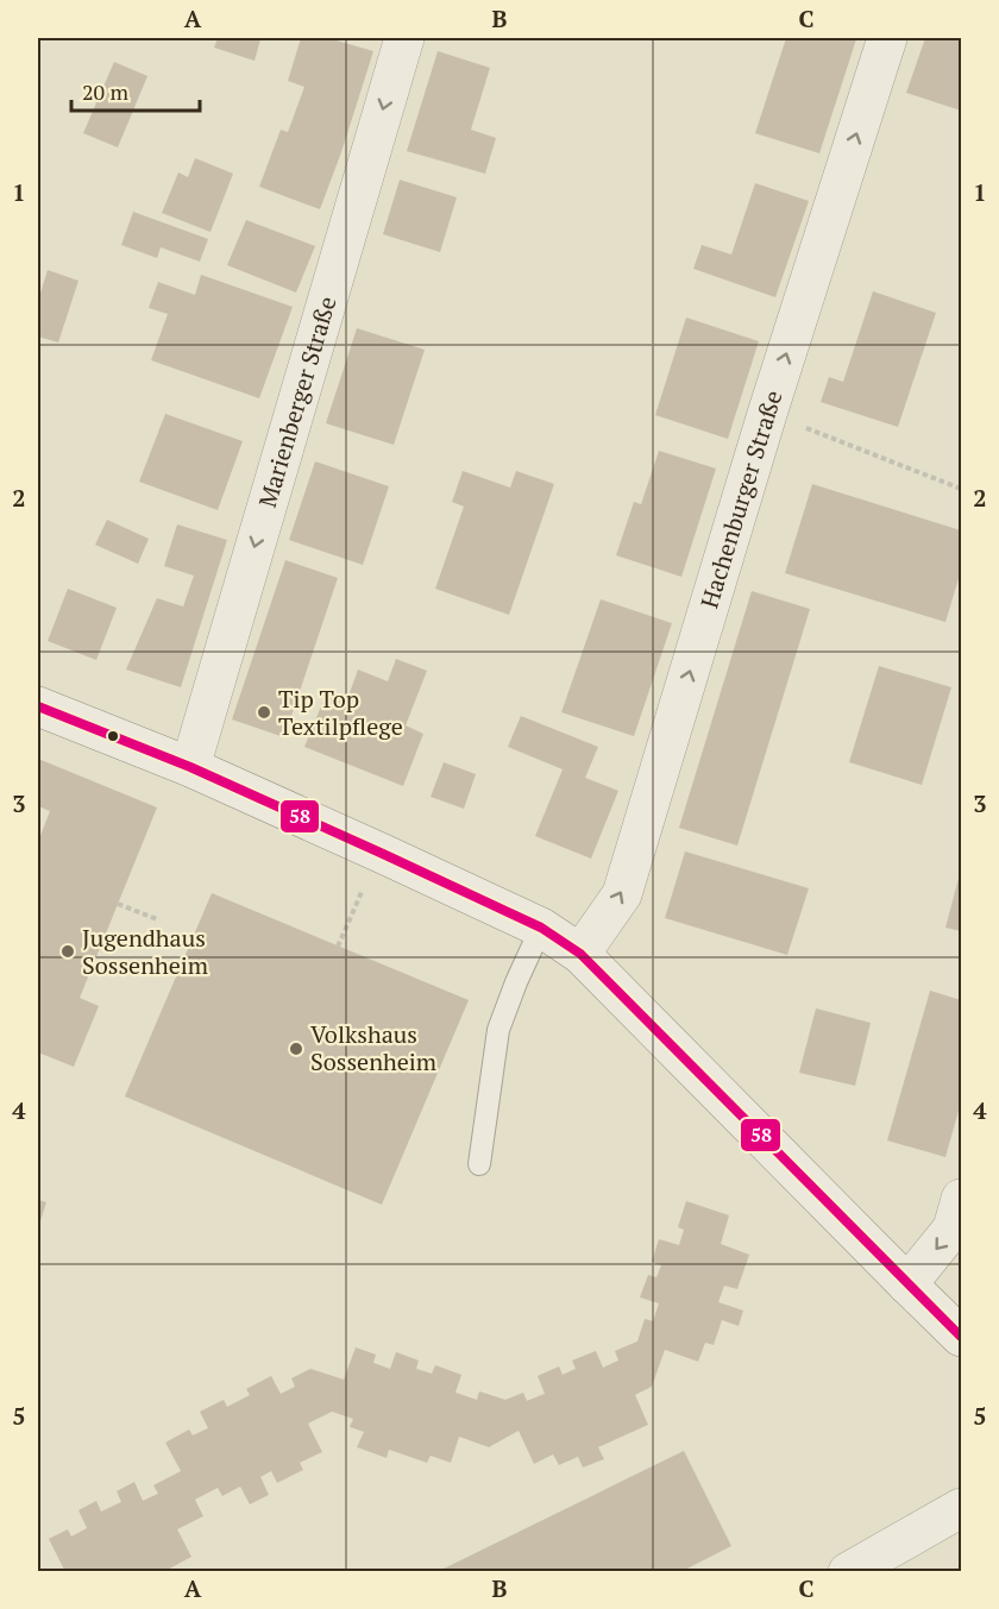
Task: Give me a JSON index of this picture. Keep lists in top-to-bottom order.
{
  "streets": {
    "street": ["Marienberger Straße", "Hachenburger Straße"]
  },
  "one_way": ["Marienberger Straße", "Hachenburger Straße"],
  "places": ["Tip Top Textilpflege", "Jugendhaus Sossenheim", "Volkshaus Sossenheim"],
  "lines": ["transit line 58"],
  "scale_bar": "20 m",
  "grid": {
    "columns": ["A", "B", "C"],
    "rows": [
      "1",
      "2",
      "3",
      "4",
      "5"
    ]
  }
}
